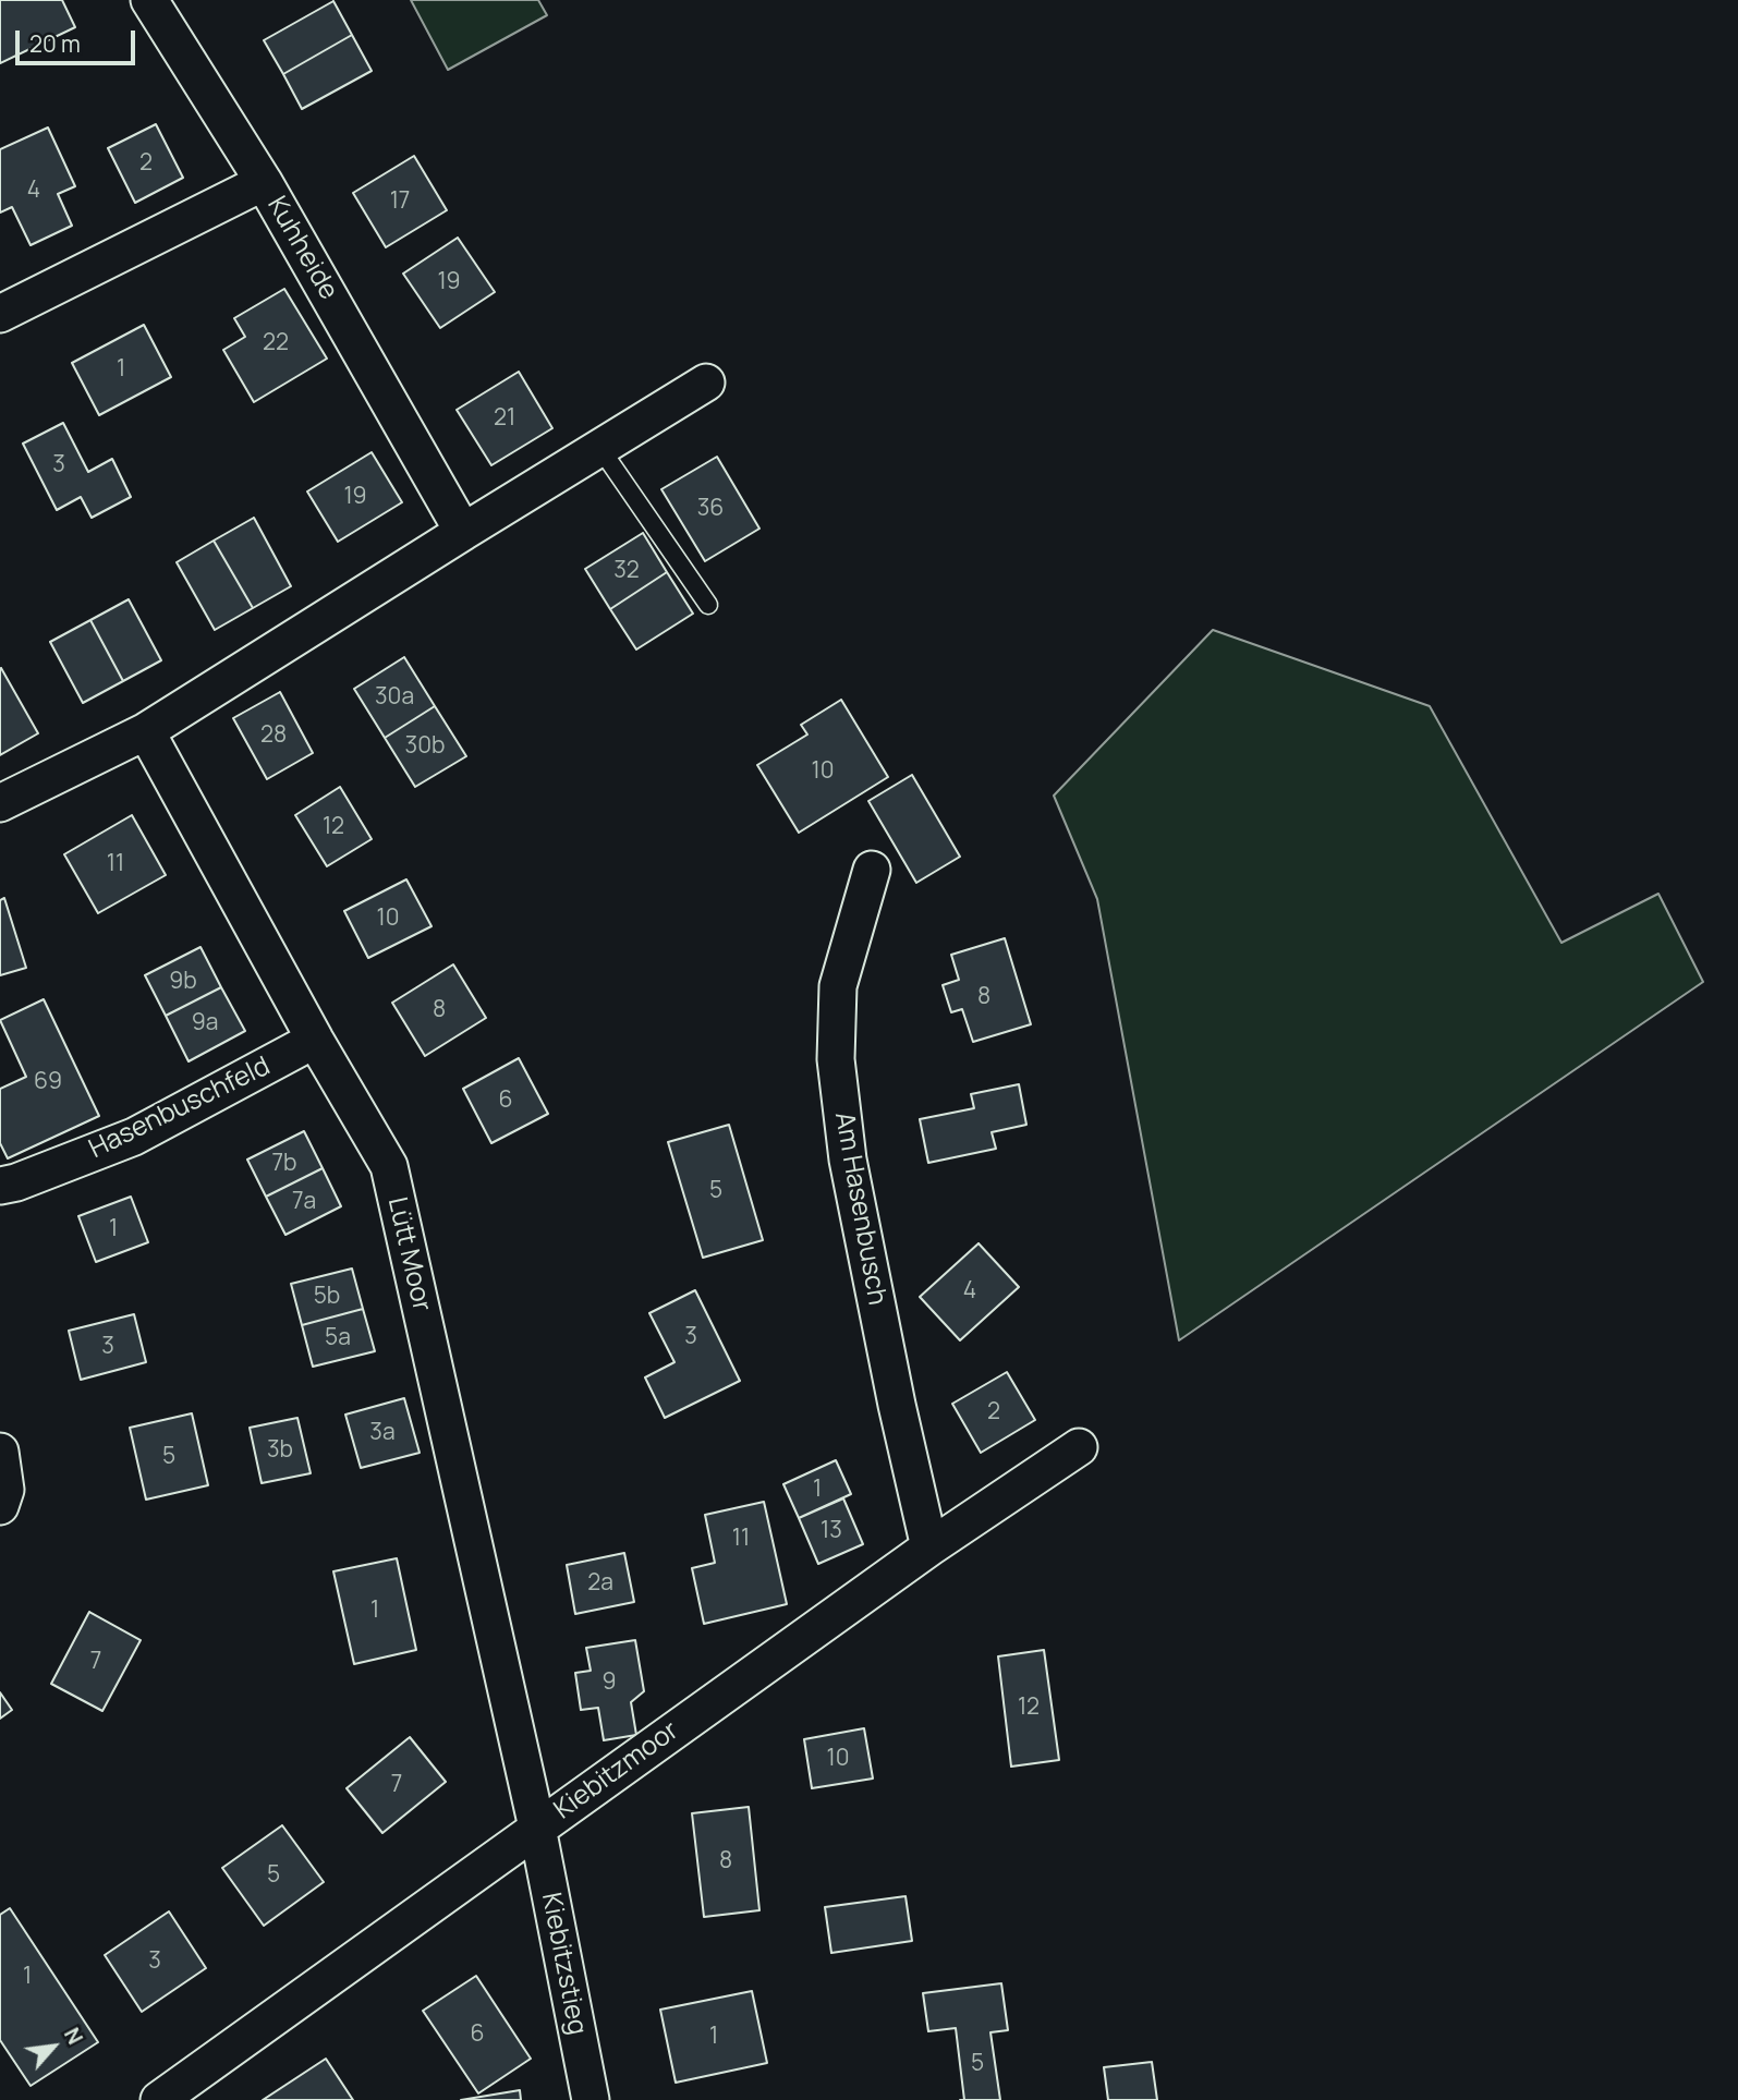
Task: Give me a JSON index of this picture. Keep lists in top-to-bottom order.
{
  "streets": {
    "street": [
      "Kuhheide",
      "Hasenbuschfeld",
      "Am Hasenbusch",
      "Lütt Moor",
      "Kiebitzmoor",
      "Kiebitzstieg"
    ]
  },
  "crossings": [
    ["Hasenbuschfeld", "Lütt Moor"],
    ["Am Hasenbusch", "Kiebitzmoor"],
    ["Lütt Moor", "Kiebitzmoor"],
    ["Lütt Moor", "Kiebitzstieg"],
    ["Kiebitzmoor", "Kiebitzstieg"]
  ],
  "house_numbers": [
    "2",
    "4",
    "17",
    "19",
    "22",
    "1",
    "21",
    "3",
    "19",
    "36",
    "32",
    "30a",
    "28",
    "30b",
    "10",
    "12",
    "11",
    "10",
    "9b",
    "8",
    "8",
    "9a",
    "69",
    "6",
    "7b",
    "5",
    "7a",
    "1",
    "4",
    "5b",
    "3",
    "5a",
    "3",
    "2",
    "3a",
    "3b",
    "5",
    "1",
    "13",
    "11",
    "2a",
    "1",
    "7",
    "9",
    "12",
    "10",
    "7",
    "8",
    "5",
    "3",
    "1",
    "6",
    "1",
    "5"
  ],
  "scale_bar": "20 m",
  "north": "top right"
}
